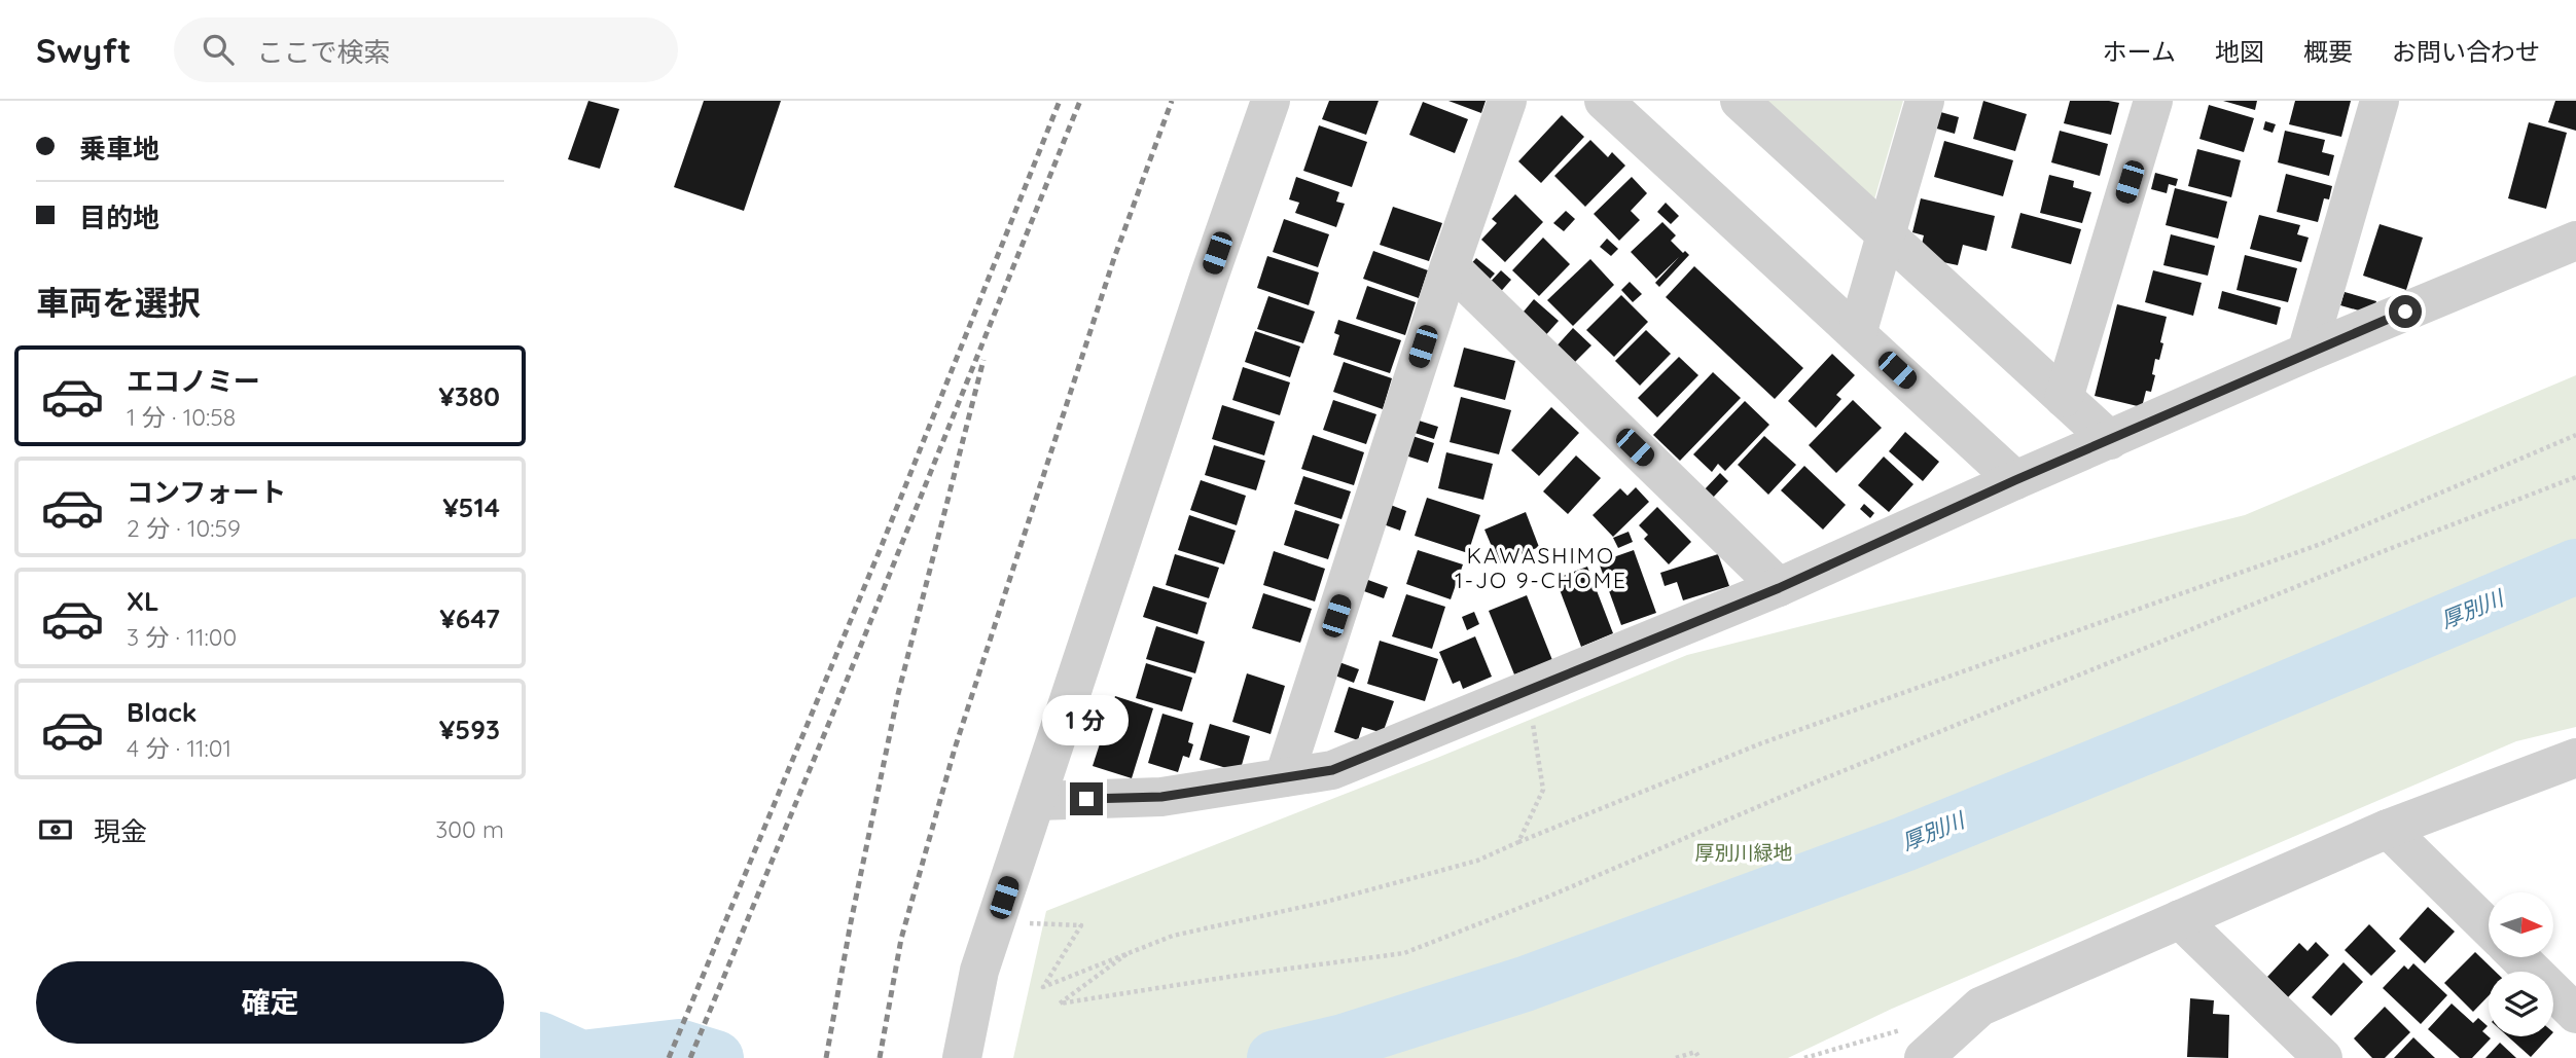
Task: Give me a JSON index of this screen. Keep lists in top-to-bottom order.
{
  "districts": ["KAWASHIMO 1-JO 9-CHOME"],
  "water": ["厚別川"],
  "parks": ["厚別川緑地"],
  "north": "right",
  "page": {
    "header": "Swyft",
    "search": "ここで検索",
    "nav": [
      "ホーム",
      "地図",
      "概要",
      "お問い合わせ"
    ],
    "banner": ["乗車地", "目的地"],
    "heading": "車両を選択",
    "list": [
      {
        "name": "エコノミー",
        "note": "1 分 · 10:58",
        "value": "¥380"
      },
      {
        "name": "コンフォート",
        "note": "2 分 · 10:59",
        "value": "¥514"
      },
      {
        "name": "XL",
        "note": "3 分 · 11:00",
        "value": "¥647"
      },
      {
        "name": "Black",
        "note": "4 分 · 11:01",
        "value": "¥593"
      }
    ],
    "bubble": "1 分",
    "pay": ["現金", "300 m"],
    "buttons": "確定"
  }
}
